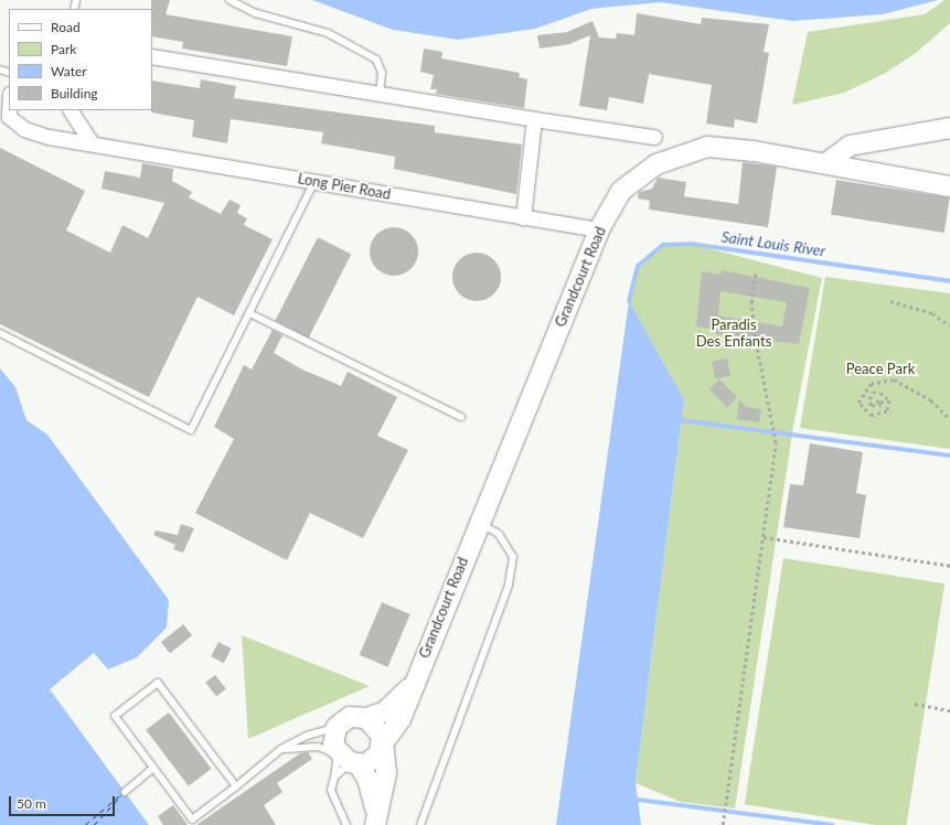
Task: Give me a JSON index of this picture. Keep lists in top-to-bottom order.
{
  "streets": {
    "street": ["Long Pier Road", "Grandcourt Road"]
  },
  "crossings": [
    ["Long Pier Road", "Grandcourt Road"]
  ],
  "water": ["Saint Louis River"],
  "parks": ["Paradis Des Enfants", "Peace Park"],
  "legend": [
    "Road",
    "Park",
    "Water",
    "Building"
  ],
  "scale_bar": "50 m"
}
